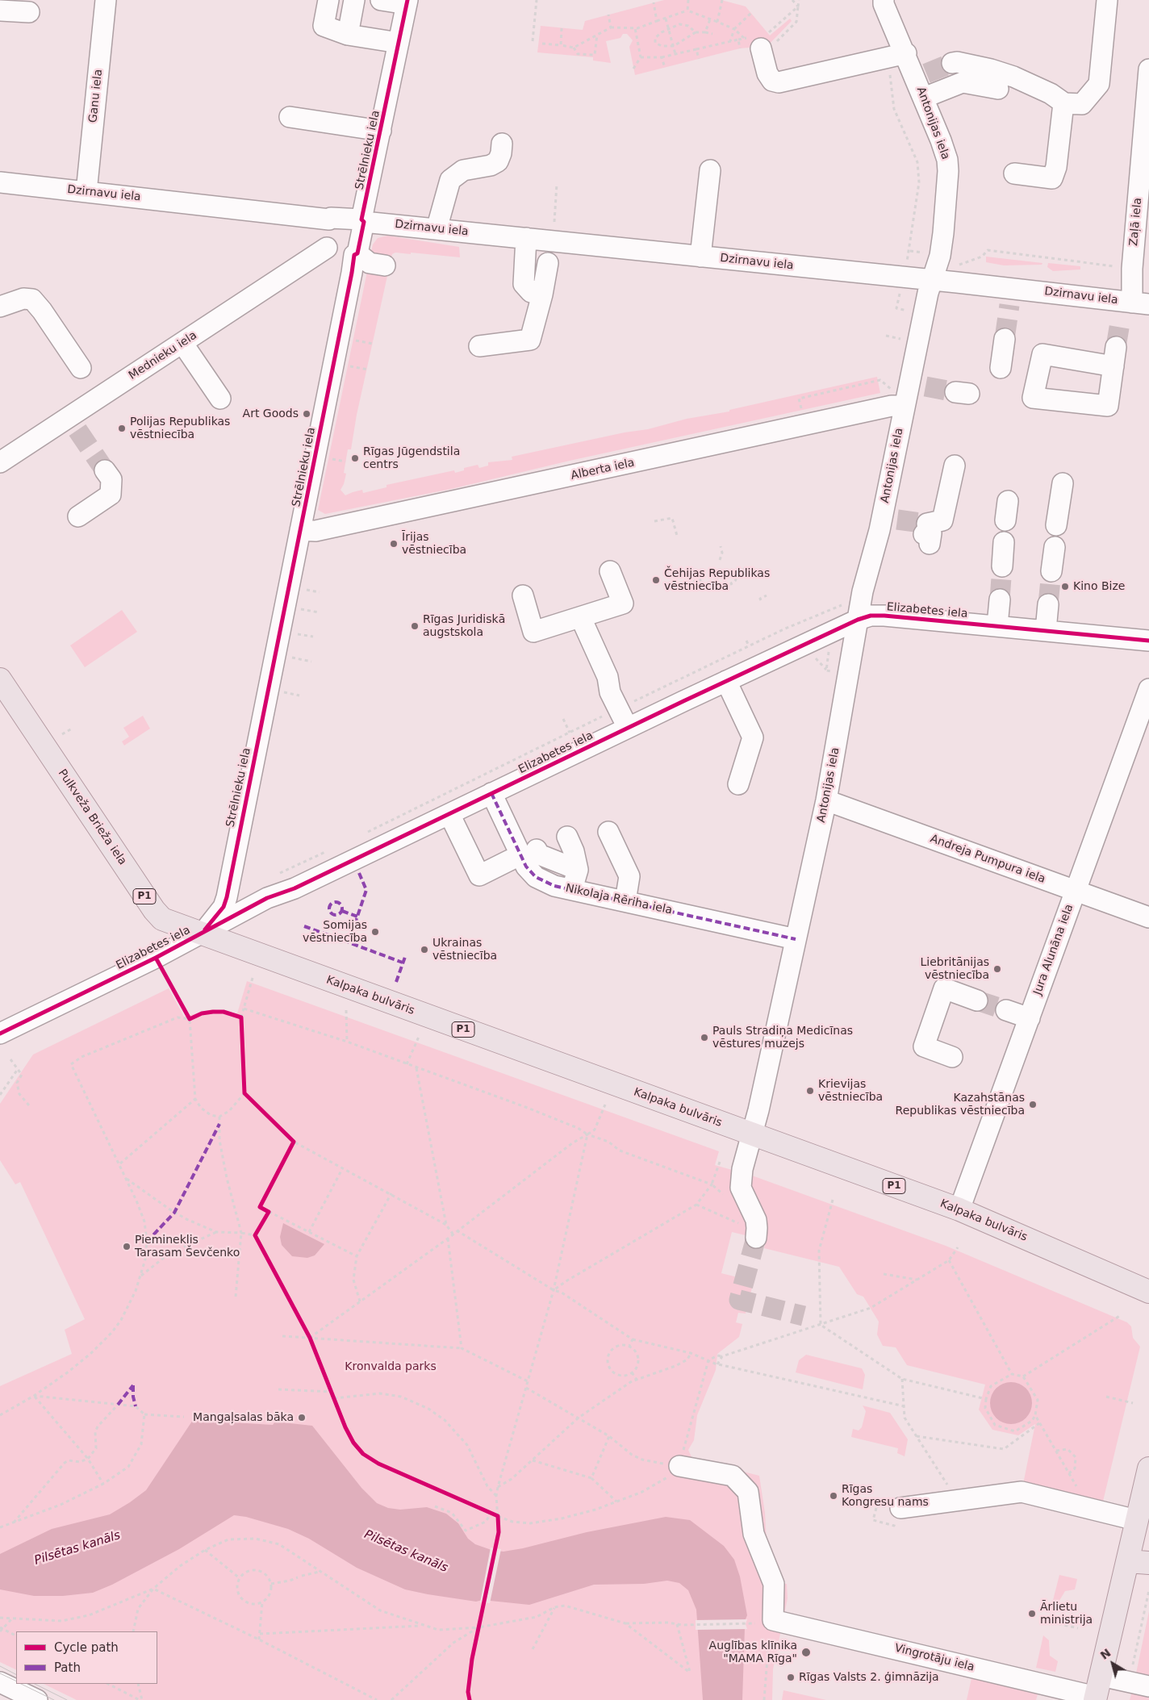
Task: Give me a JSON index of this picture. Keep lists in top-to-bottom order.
{
  "streets": {
    "main road": ["Pulkveža Brieža iela", "P1", "Kalpaka bulvāris"],
    "street": [
      "Ganu iela",
      "Antonijas iela",
      "Strēlnieku iela",
      "Dzirnavu iela",
      "Zaļā iela",
      "Mednieku iela",
      "Alberta iela",
      "Elizabetes iela",
      "Andreja Pumpura iela",
      "Nikolaja Rēriha iela",
      "Jura Alunāna iela",
      "Vingrotāju iela"
    ]
  },
  "crossings": [
    ["Ganu iela", "Dzirnavu iela"],
    ["Antonijas iela", "Dzirnavu iela"],
    ["Antonijas iela", "Alberta iela"],
    ["Antonijas iela", "Elizabetes iela"],
    ["Antonijas iela", "Andreja Pumpura iela"],
    ["Antonijas iela", "Nikolaja Rēriha iela"],
    ["Antonijas iela", "Kalpaka bulvāris"],
    ["Strēlnieku iela", "Dzirnavu iela"],
    ["Strēlnieku iela", "Alberta iela"],
    ["Strēlnieku iela", "Elizabetes iela"],
    ["Strēlnieku iela", "Pulkveža Brieža iela"],
    ["Strēlnieku iela", "Kalpaka bulvāris"],
    ["Dzirnavu iela", "Zaļā iela"],
    ["Elizabetes iela", "Pulkveža Brieža iela"],
    ["Elizabetes iela", "Nikolaja Rēriha iela"],
    ["Elizabetes iela", "Kalpaka bulvāris"],
    ["Pulkveža Brieža iela", "Kalpaka bulvāris"],
    ["Andreja Pumpura iela", "Jura Alunāna iela"],
    ["Jura Alunāna iela", "Kalpaka bulvāris"]
  ],
  "water": ["Pilsētas kanāls"],
  "parks": ["Kronvalda parks"],
  "places": [
    "Art Goods",
    "Polijas Republikas vēstniecība",
    "Rīgas Jūgendstila centrs",
    "Īrijas vēstniecība",
    "Čehijas Republikas vēstniecība",
    "Kino Bize",
    "Rīgas Juridiskā augstskola",
    "Somijas vēstniecība",
    "Ukrainas vēstniecība",
    "Liebritānijas vēstniecība",
    "Pauls Stradiņa Medicīnas vēstures muzejs",
    "Krievijas vēstniecība",
    "Kazahstānas Republikas vēstniecība",
    "Piemineklis Tarasam Ševčenko",
    "Mangaļsalas bāka",
    "Rīgas Kongresu nams",
    "Ārlietu ministrija",
    "Auglības klīnika \"MAMA Rīga\"",
    "Rīgas Valsts 2. ģimnāzija"
  ],
  "legend": ["Cycle path", "Path"],
  "north": "top left"
}
